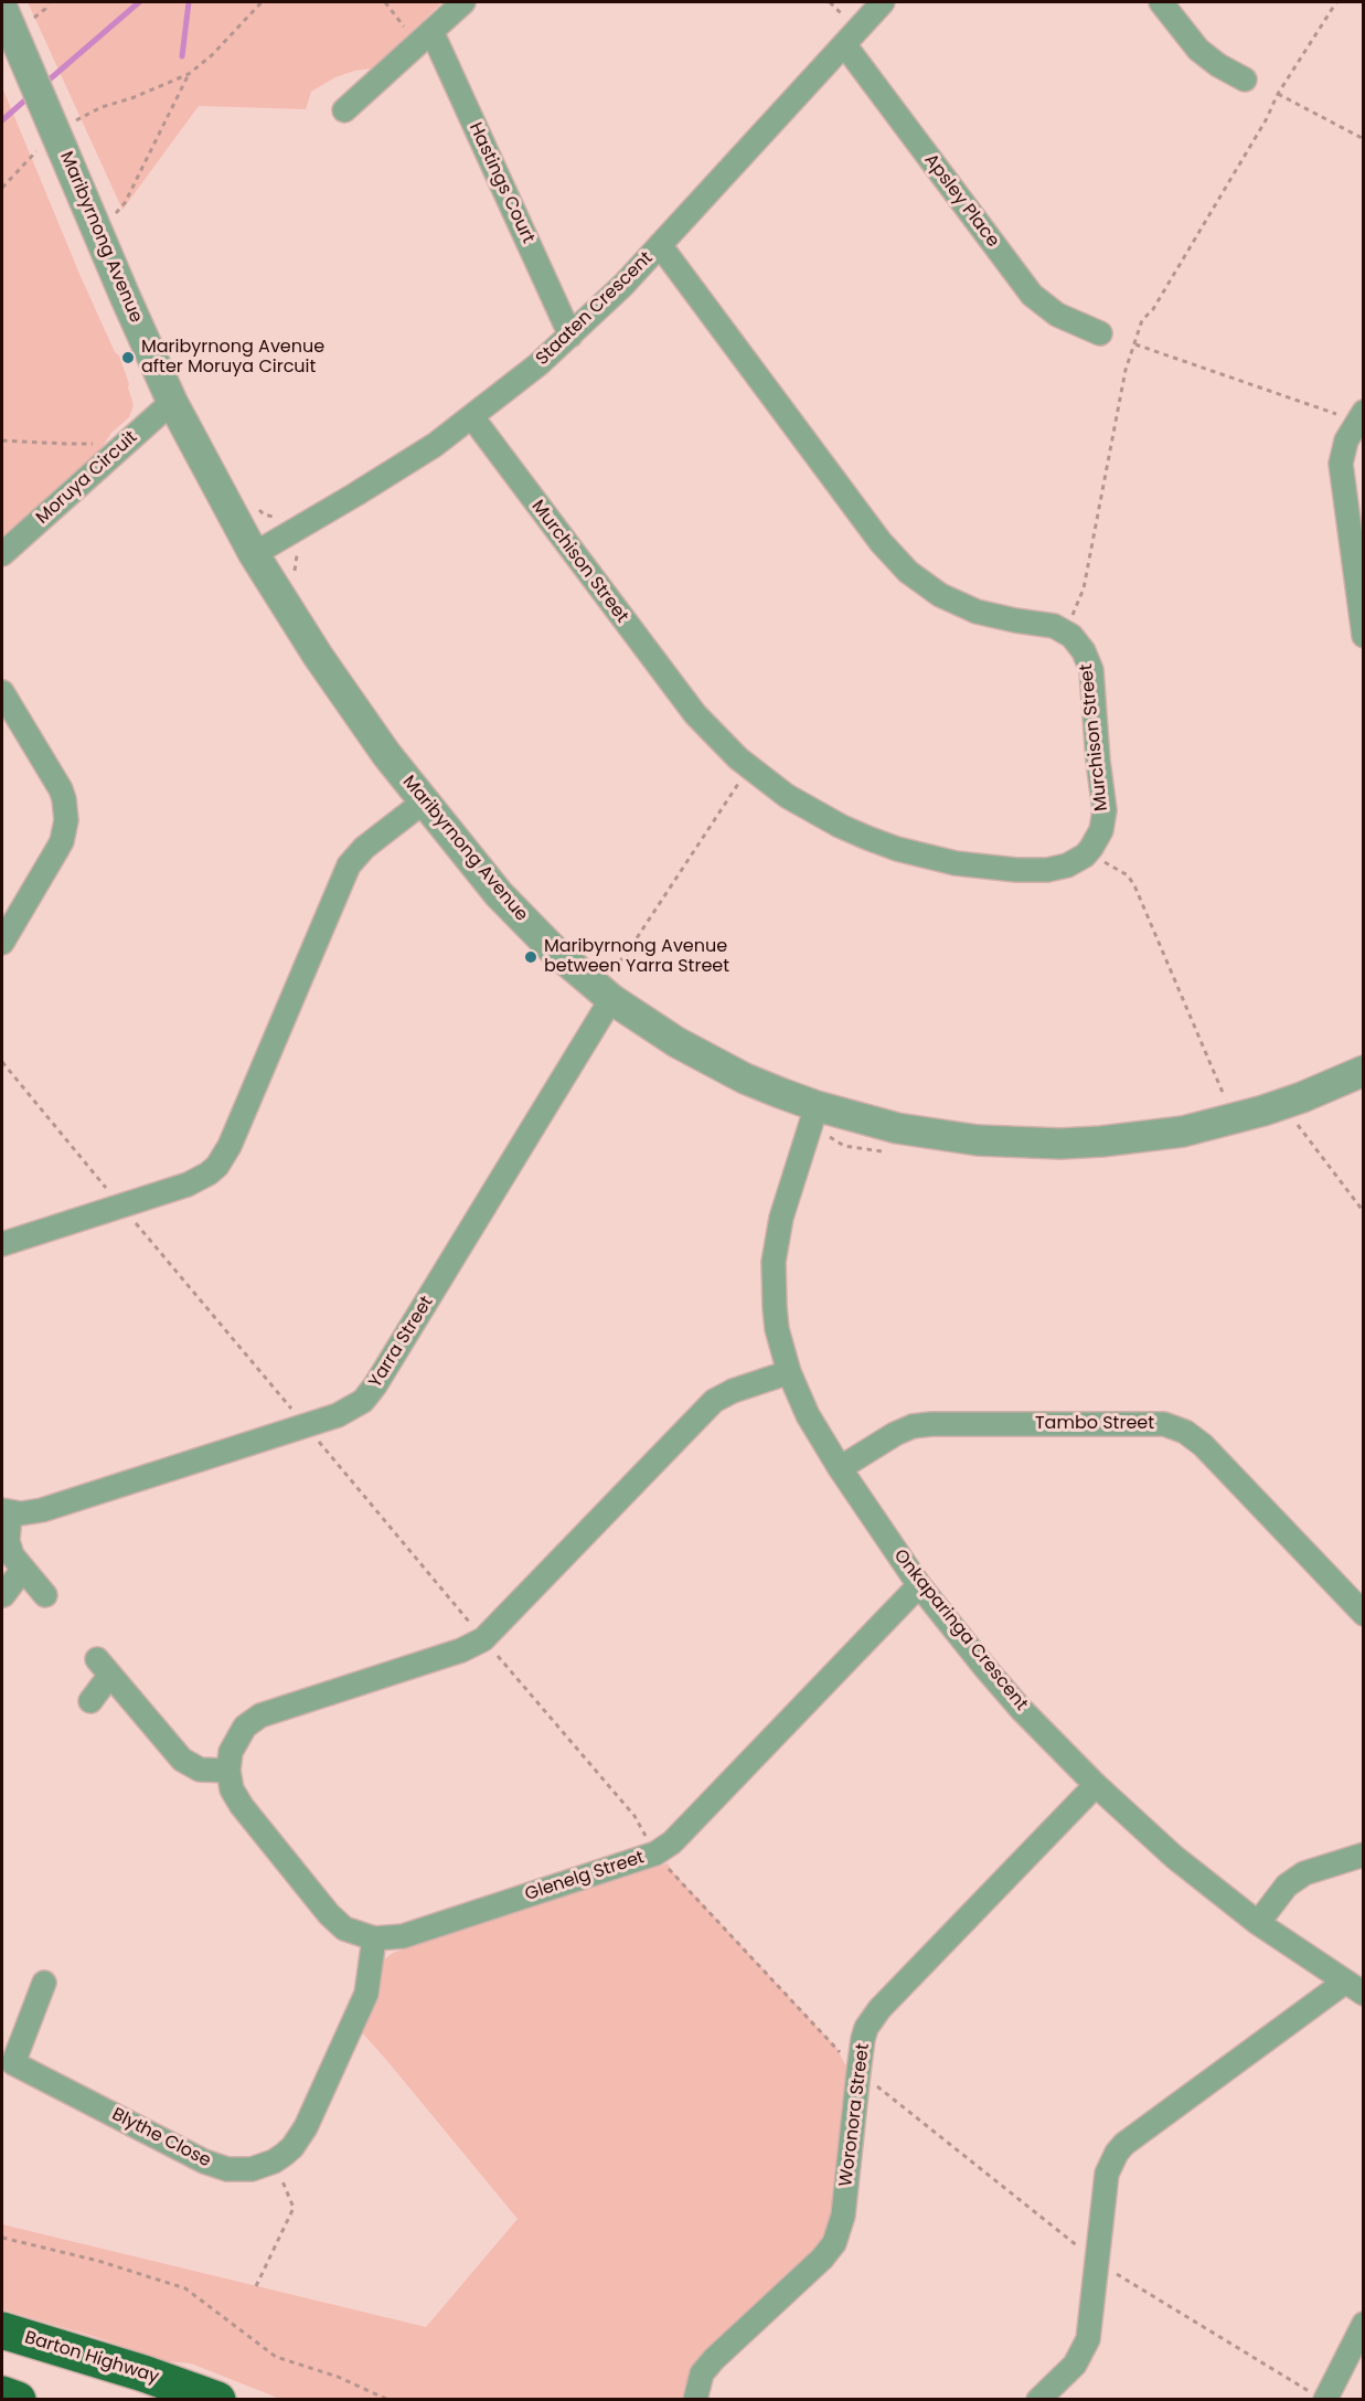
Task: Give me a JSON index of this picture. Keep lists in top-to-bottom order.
{
  "streets": {
    "highway": ["Barton Highway"],
    "street": [
      "Hastings Court",
      "Apsley Place",
      "Maribyrnong Avenue",
      "Staaten Crescent",
      "Moruya Circuit",
      "Murchison Street",
      "Yarra Street",
      "Tambo Street",
      "Onkaparinga Crescent",
      "Glenelg Street",
      "Woronora Street",
      "Blythe Close"
    ]
  },
  "crossings": [
    ["Hastings Court", "Staaten Crescent"],
    ["Apsley Place", "Staaten Crescent"],
    ["Maribyrnong Avenue", "Staaten Crescent"],
    ["Maribyrnong Avenue", "Moruya Circuit"],
    ["Maribyrnong Avenue", "Yarra Street"],
    ["Maribyrnong Avenue", "Onkaparinga Crescent"],
    ["Staaten Crescent", "Murchison Street"],
    ["Tambo Street", "Onkaparinga Crescent"],
    ["Onkaparinga Crescent", "Glenelg Street"],
    ["Onkaparinga Crescent", "Woronora Street"],
    ["Glenelg Street", "Blythe Close"]
  ],
  "places": ["Maribyrnong Avenue after Moruya Circuit", "Maribyrnong Avenue between Yarra Street"]
}
